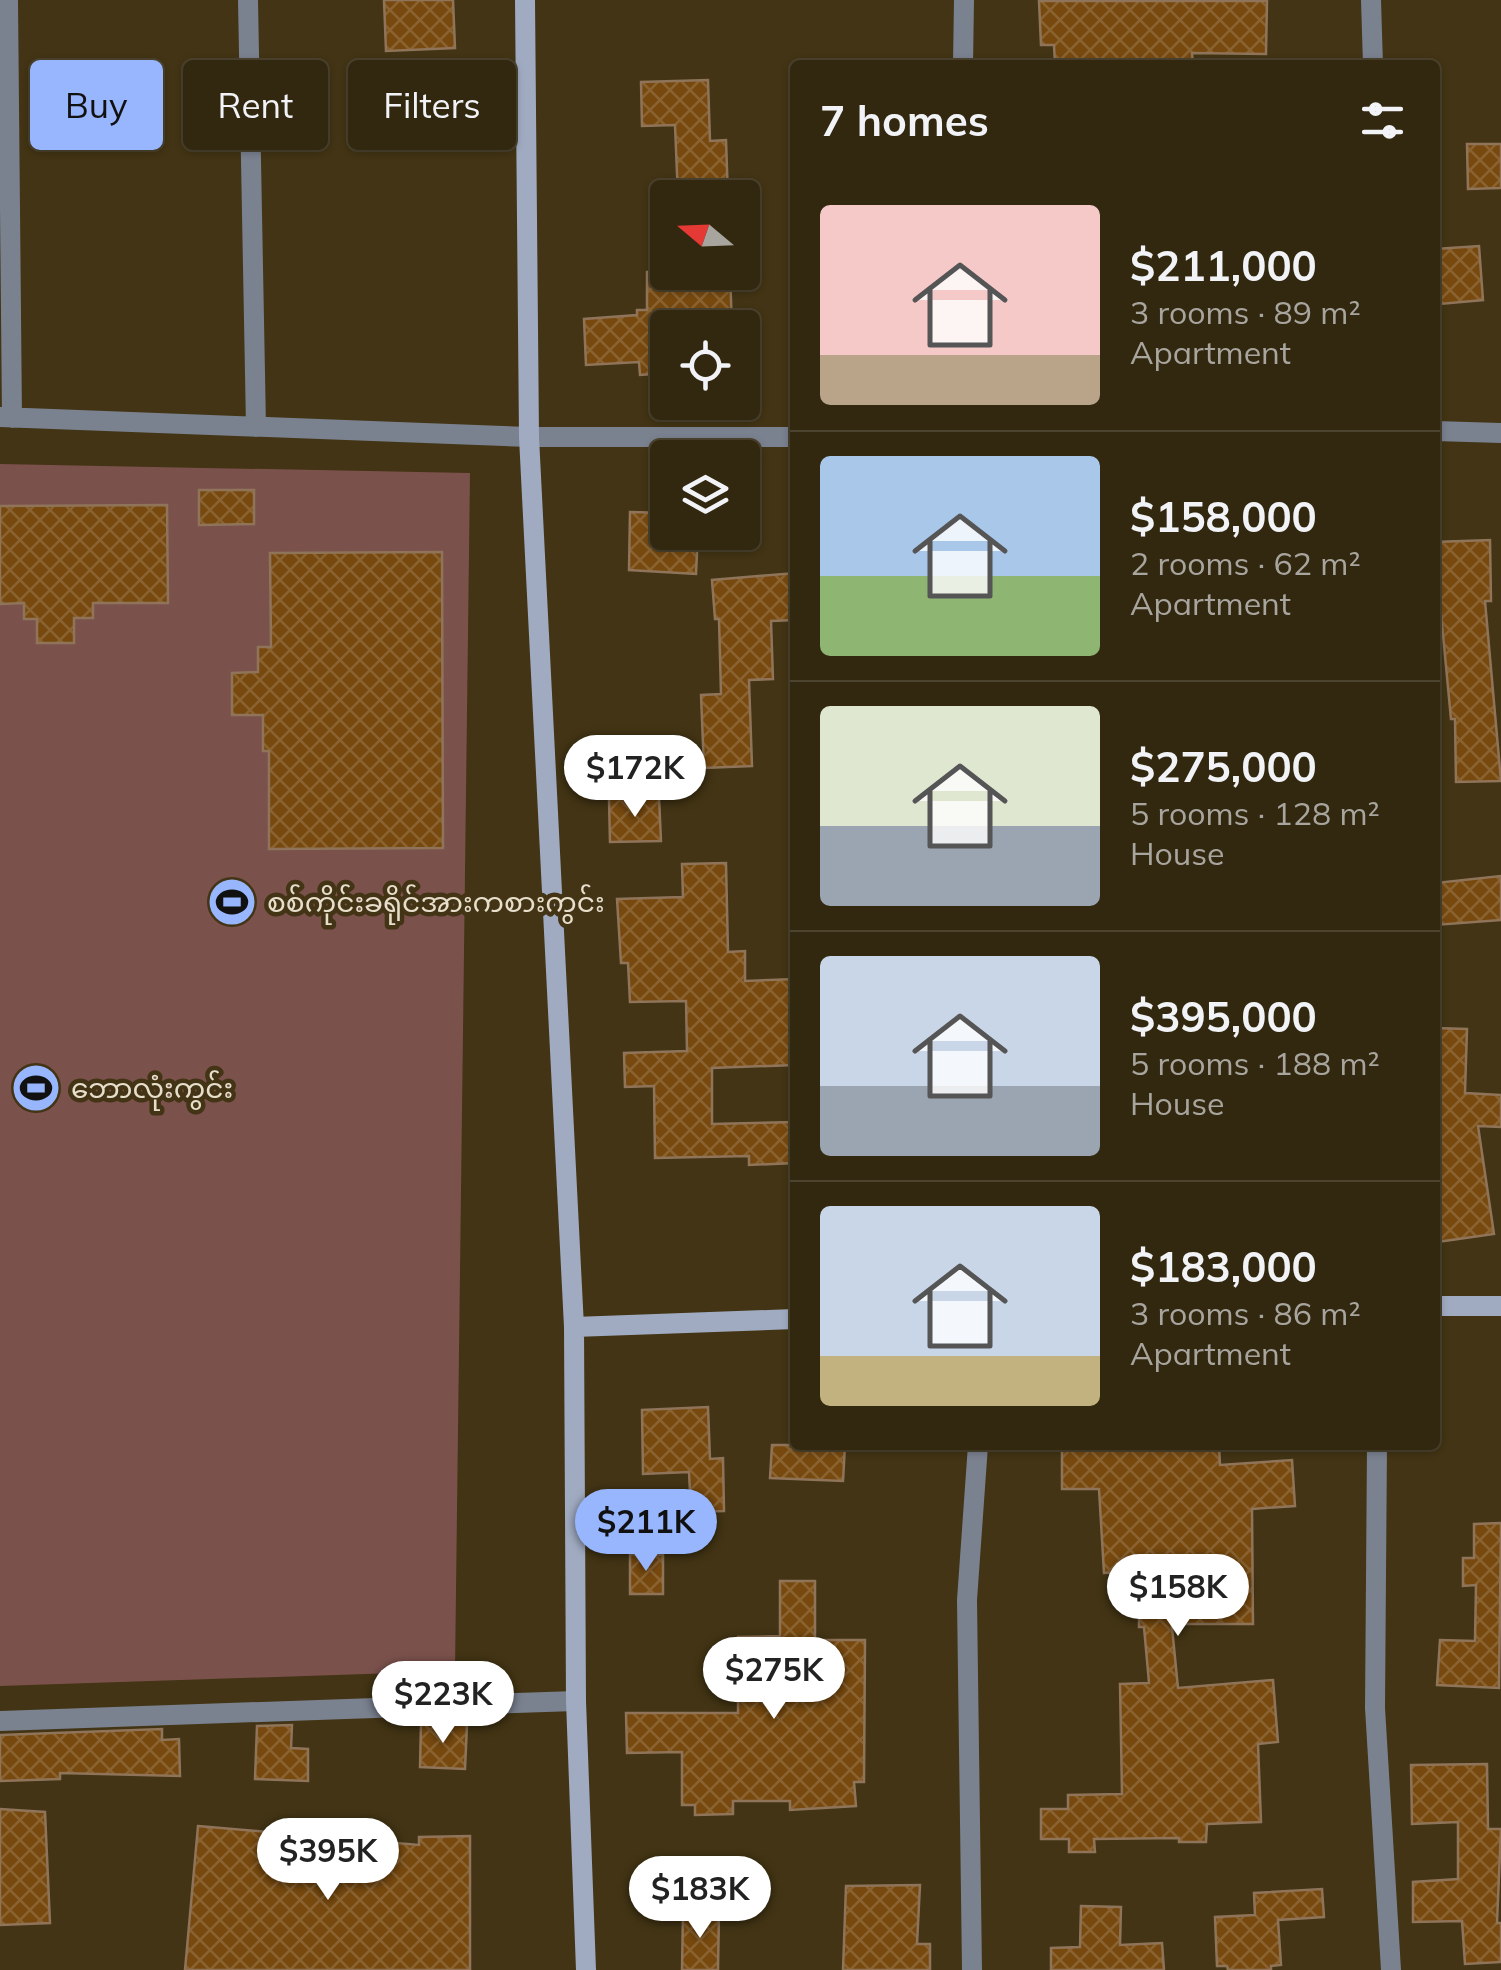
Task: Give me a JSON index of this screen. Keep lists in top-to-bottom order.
{
  "places": {
    "sports": ["စစ်ကိုင်းခရိုင်အားကစားကွင်း", "ဘောလုံးကွင်း"]
  },
  "north": "left",
  "page": {
    "chip": ["Buy", "Rent", "Filters"],
    "heading": "7 homes",
    "list": [
      {
        "name": "$211,000",
        "note": "3 rooms · 89 m² · Apartment"
      },
      {
        "name": "$158,000",
        "note": "2 rooms · 62 m² · Apartment"
      },
      {
        "name": "$275,000",
        "note": "5 rooms · 128 m² · House"
      },
      {
        "name": "$395,000",
        "note": "5 rooms · 188 m² · House"
      },
      {
        "name": "$183,000",
        "note": "3 rooms · 86 m² · Apartment"
      }
    ],
    "price": [
      "$172K",
      "$211K",
      "$158K",
      "$275K",
      "$223K",
      "$395K",
      "$183K"
    ]
  }
}
